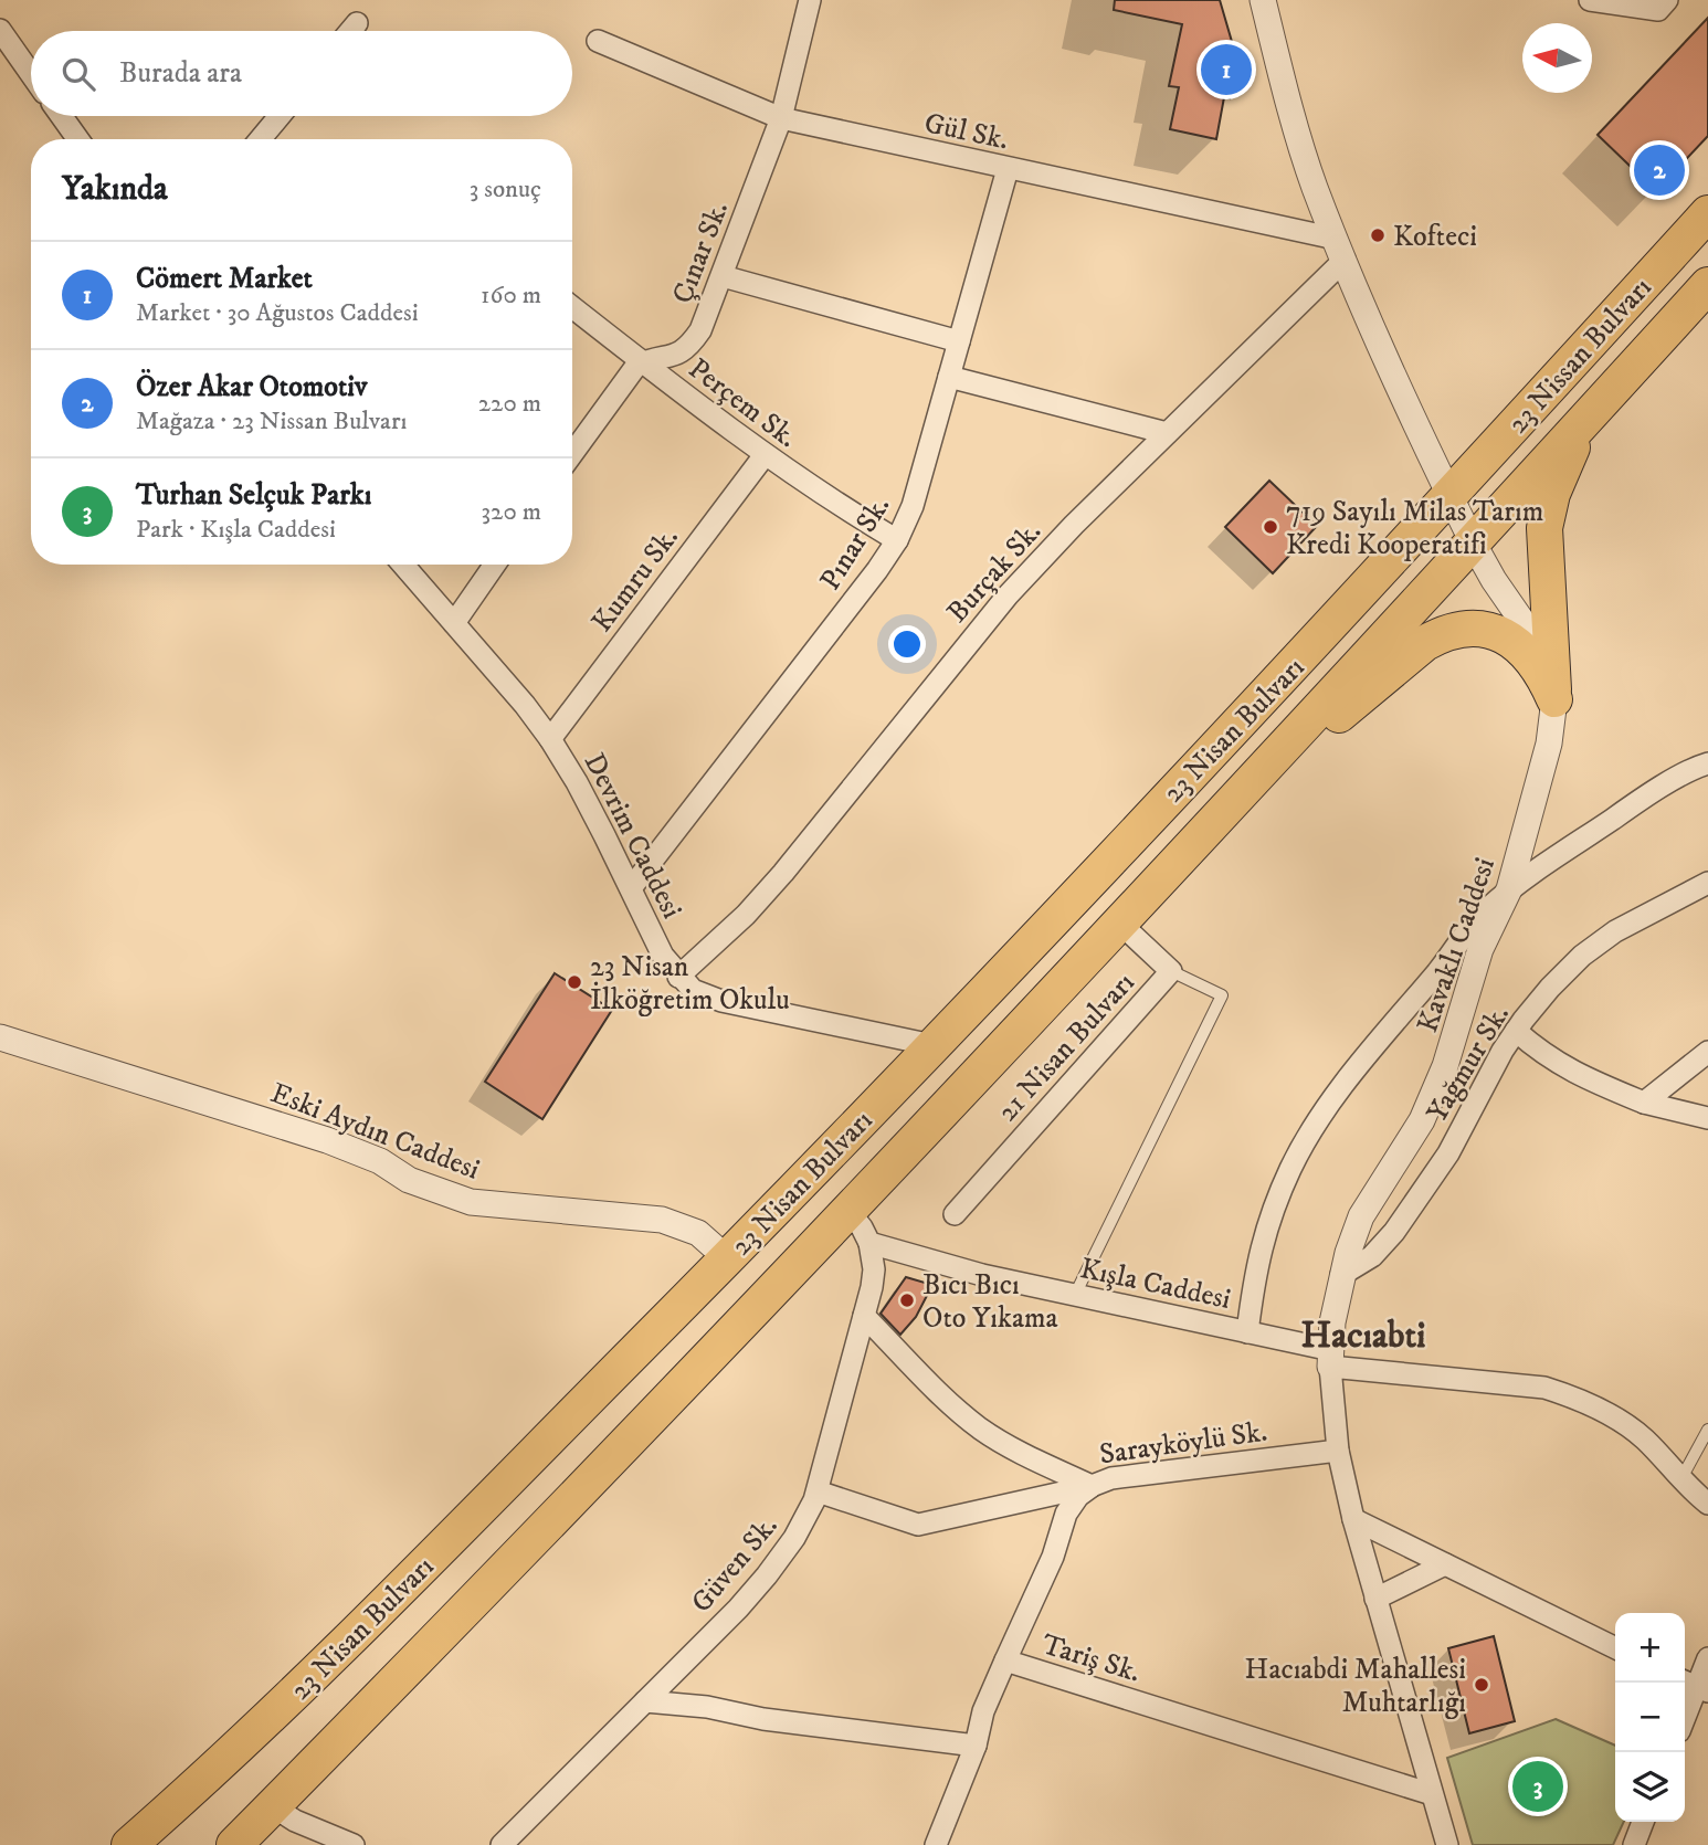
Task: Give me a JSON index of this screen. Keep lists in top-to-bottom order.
{
  "streets": {
    "highway": ["23 Nissan Bulvarı", "23 Nisan Bulvarı"],
    "street": [
      "Gül Sk.",
      "Çınar Sk.",
      "Perçem Sk.",
      "Pınar Sk.",
      "Burçak Sk.",
      "Kumru Sk.",
      "Devrim Caddesi",
      "Kavaklı Caddesi",
      "21 Nisan Bulvarı",
      "Yağmur Sk.",
      "Eski Aydın Caddesi",
      "Kışla Caddesi",
      "Sarayköylü Sk.",
      "Güven Sk.",
      "Tariş Sk."
    ]
  },
  "crossings": [
    ["Gül Sk.", "Çınar Sk."],
    ["Gül Sk.", "Pınar Sk."],
    ["Gül Sk.", "Burçak Sk."],
    ["Gül Sk.", "Kavaklı Caddesi"],
    ["Çınar Sk.", "Perçem Sk."],
    ["23 Nissan Bulvarı", "23 Nisan Bulvarı"],
    ["23 Nissan Bulvarı", "Kavaklı Caddesi"],
    ["Perçem Sk.", "Pınar Sk."],
    ["Perçem Sk.", "Kumru Sk."],
    ["Pınar Sk.", "Devrim Caddesi"],
    ["Burçak Sk.", "Devrim Caddesi"],
    ["Burçak Sk.", "Kavaklı Caddesi"],
    ["Kumru Sk.", "Devrim Caddesi"],
    ["23 Nisan Bulvarı", "Devrim Caddesi"],
    ["23 Nisan Bulvarı", "Kavaklı Caddesi"],
    ["23 Nisan Bulvarı", "21 Nisan Bulvarı"],
    ["23 Nisan Bulvarı", "Eski Aydın Caddesi"],
    ["Kavaklı Caddesi", "Yağmur Sk."],
    ["Kavaklı Caddesi", "Kışla Caddesi"],
    ["Kışla Caddesi", "Güven Sk."],
    ["Sarayköylü Sk.", "Güven Sk."]
  ],
  "districts": ["Hacıabti"],
  "places": [
    "Kofteci",
    "719 Sayılı Milas Tarım Kredi Kooperatifi",
    "23 Nisan İlköğretim Okulu",
    "Bıcı Bıcı Oto Yıkama",
    "Hacıabdi Mahallesi Muhtarlığı"
  ],
  "north": "left",
  "page": {
    "search": "Burada ara",
    "pins": ["1", "2", "3"],
    "heading": ["Yakında", "3 sonuç"],
    "list": [
      {
        "mark": "1",
        "name": "Cömert Market",
        "note": "Market · 30 Ağustos Caddesi",
        "value": "160 m"
      },
      {
        "mark": "2",
        "name": "Özer Akar Otomotiv",
        "note": "Mağaza · 23 Nissan Bulvarı",
        "value": "220 m"
      },
      {
        "mark": "3",
        "name": "Turhan Selçuk Parkı",
        "note": "Park · Kışla Caddesi",
        "value": "320 m"
      }
    ],
    "map_buttons": ["+", "−"]
  }
}
